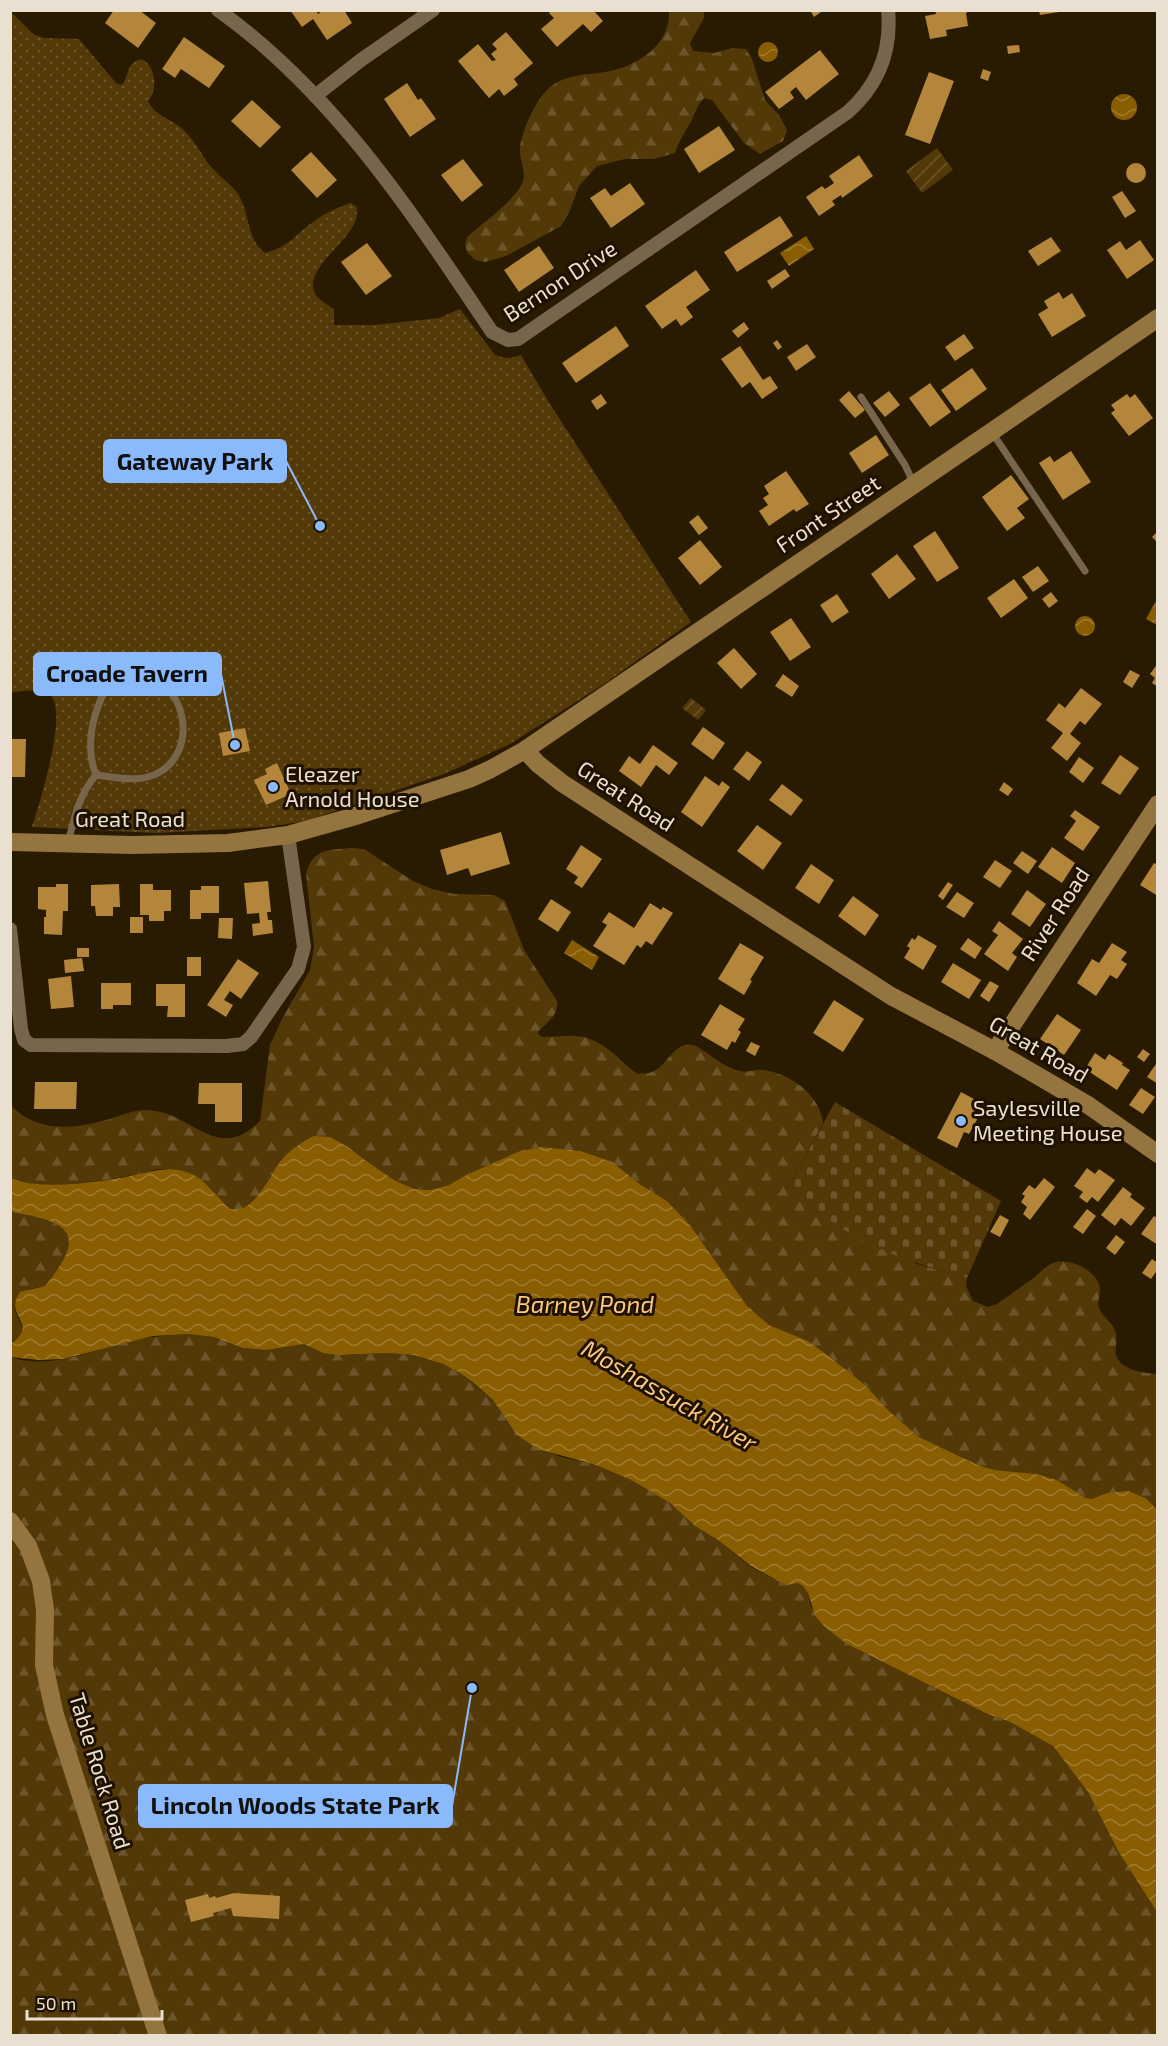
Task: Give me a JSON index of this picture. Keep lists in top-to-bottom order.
{
  "streets": {
    "main road": [
      "Front Street",
      "Great Road",
      "River Road",
      "Table Rock Road"
    ],
    "street": ["Bernon Drive"]
  },
  "crossings": [
    ["Front Street", "Great Road"],
    ["Great Road", "River Road"]
  ],
  "water": ["Barney Pond", "Moshassuck River"],
  "places": [
    "Gateway Park",
    "Croade Tavern",
    "Eleazer Arnold House",
    "Saylesville Meeting House",
    "Lincoln Woods State Park"
  ],
  "scale_bar": "50 m"
}
